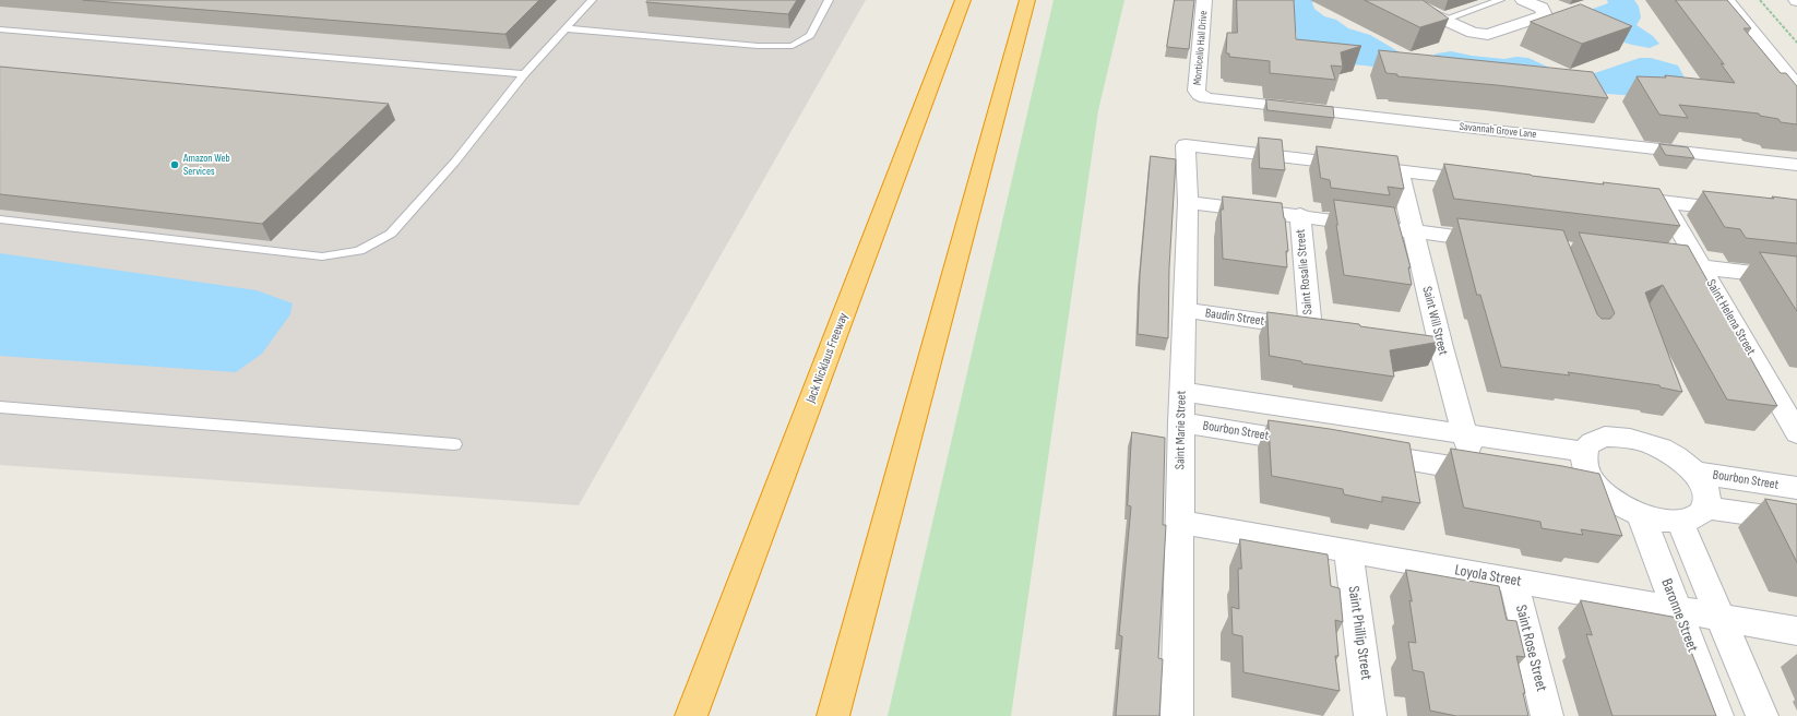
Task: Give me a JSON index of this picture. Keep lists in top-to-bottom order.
{
  "streets": {
    "highway": ["Jack Nicklaus Freeway"],
    "street": [
      "Monticello Hall Drive",
      "Savannah Grove Lane",
      "Saint Rosalie Street",
      "Baudin Street",
      "Saint Helena Street",
      "Saint Will Street",
      "Saint Marie Street",
      "Bourbon Street",
      "Loyola Street",
      "Baronne Street",
      "Saint Phillip Street",
      "Saint Rose Street"
    ]
  },
  "crossings": [
    ["Monticello Hall Drive", "Savannah Grove Lane"],
    ["Saint Rosalie Street", "Baudin Street"],
    ["Baudin Street", "Saint Marie Street"],
    ["Saint Will Street", "Saint Marie Street"],
    ["Saint Marie Street", "Bourbon Street"],
    ["Saint Marie Street", "Loyola Street"],
    ["Loyola Street", "Baronne Street"],
    ["Loyola Street", "Saint Phillip Street"],
    ["Loyola Street", "Saint Rose Street"]
  ],
  "places": ["Amazon Web Services"]
}
